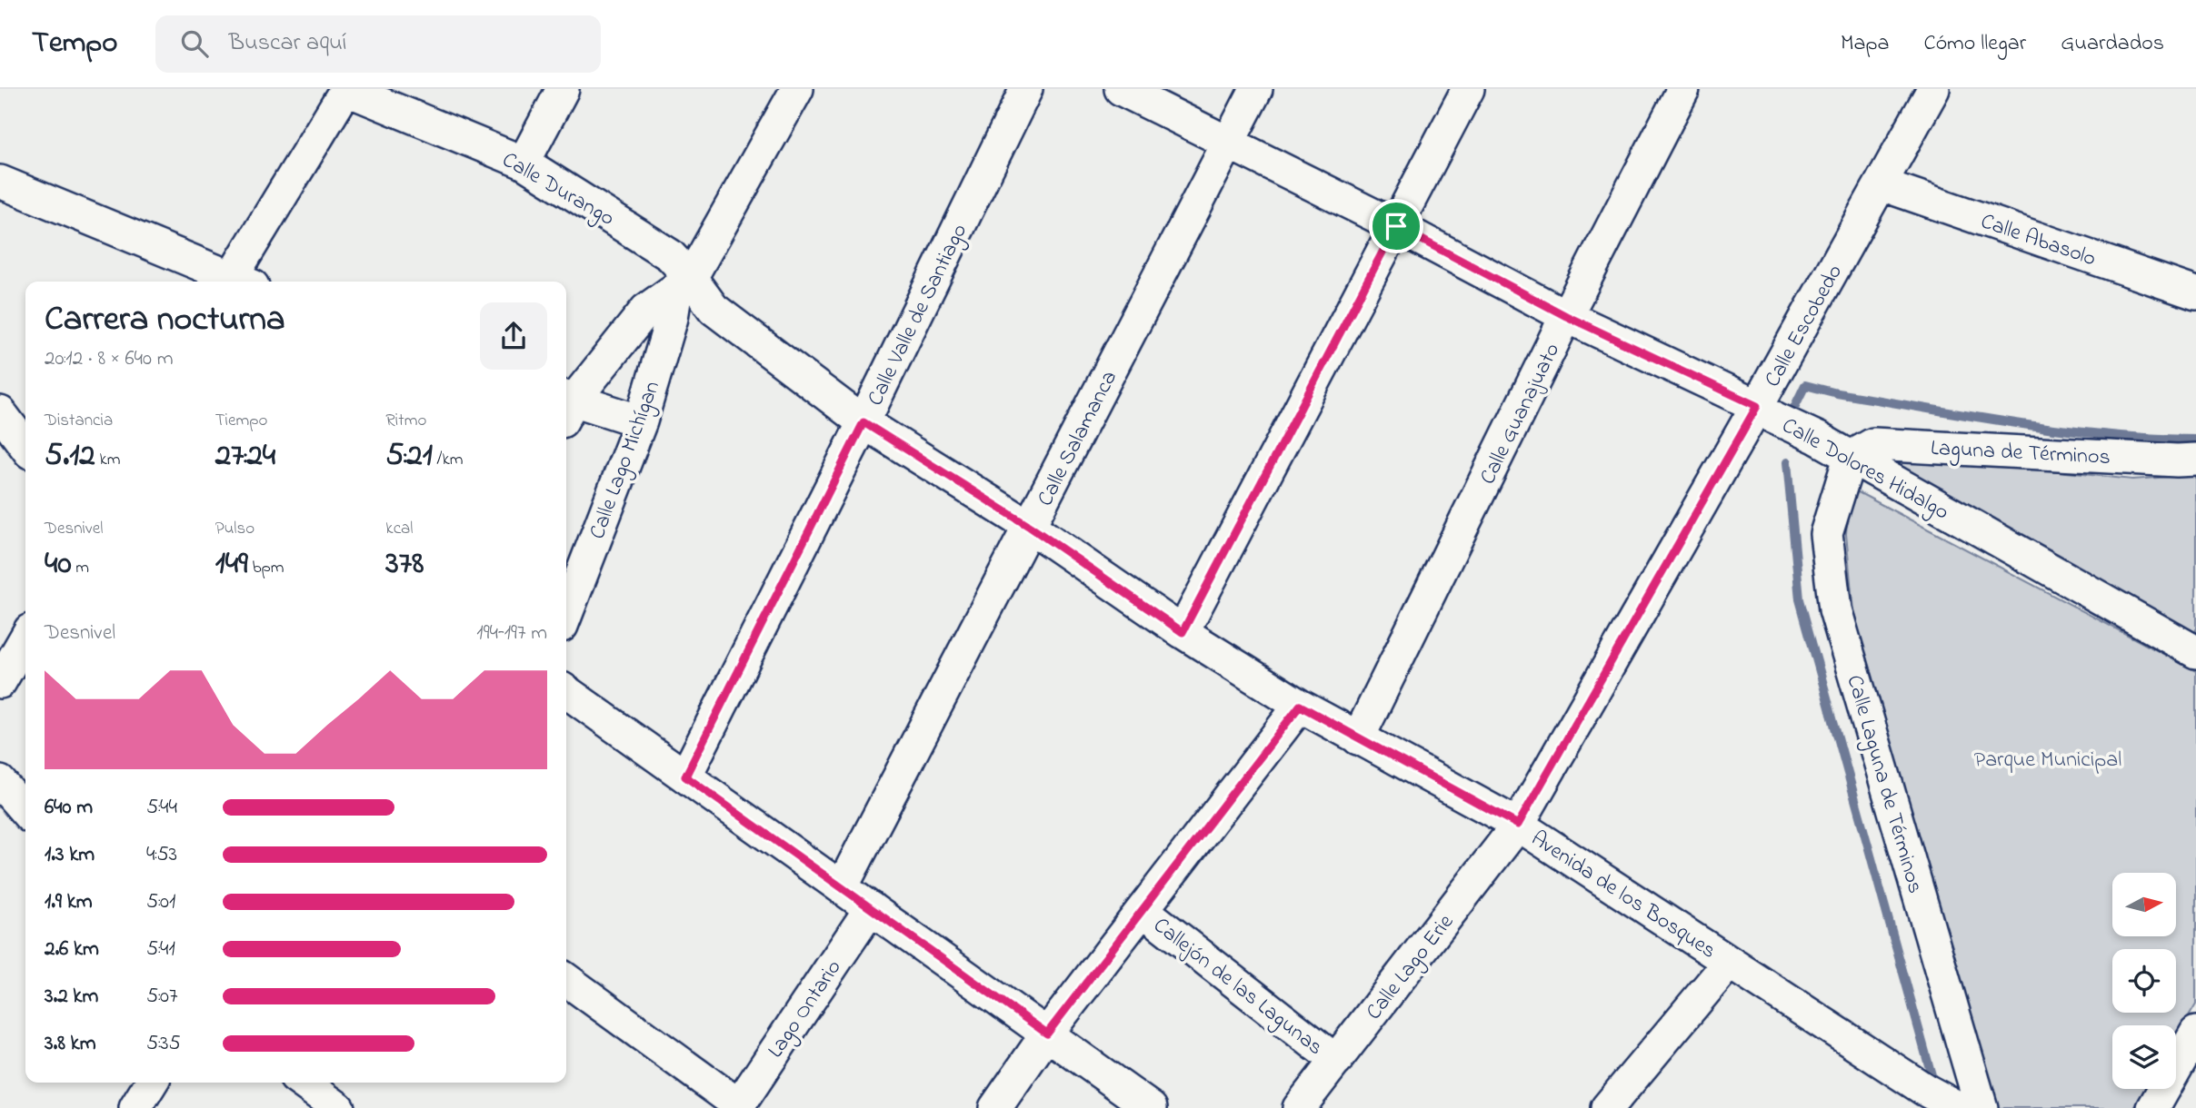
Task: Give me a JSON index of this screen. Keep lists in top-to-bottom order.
{
  "streets": {
    "street": [
      "Calle Durango",
      "Calle Abasolo",
      "Calle Valle de Santiago",
      "Calle Escobedo",
      "Calle Guanajuato",
      "Calle Salamanca",
      "Laguna de Términos",
      "Calle Lago Michígan",
      "Calle Dolores Hidalgo",
      "Calle Laguna de Términos",
      "Avenida de los Bosques",
      "Calle Lago Erie",
      "Callejón de las Lagunas",
      "Lago Ontario"
    ]
  },
  "crossings": [
    ["Calle Durango", "Calle Lago Michígan"],
    ["Calle Durango", "Avenida de los Bosques"],
    ["Calle Abasolo", "Calle Escobedo"],
    ["Calle Valle de Santiago", "Avenida de los Bosques"],
    ["Calle Escobedo", "Calle Dolores Hidalgo"],
    ["Calle Escobedo", "Avenida de los Bosques"],
    ["Calle Escobedo", "Calle Lago Erie"],
    ["Calle Guanajuato", "Calle Dolores Hidalgo"],
    ["Calle Guanajuato", "Avenida de los Bosques"],
    ["Calle Salamanca", "Calle Dolores Hidalgo"],
    ["Calle Salamanca", "Avenida de los Bosques"],
    ["Laguna de Términos", "Calle Dolores Hidalgo"],
    ["Laguna de Términos", "Calle Laguna de Términos"],
    ["Calle Lago Michígan", "Avenida de los Bosques"],
    ["Calle Dolores Hidalgo", "Calle Laguna de Términos"],
    ["Avenida de los Bosques", "Calle Lago Erie"],
    ["Calle Lago Erie", "Callejón de las Lagunas"]
  ],
  "parks": ["Parque Municipal"],
  "north": "right",
  "page": {
    "header": "Tempo",
    "search": "Buscar aquí",
    "nav": ["Mapa", "Cómo llegar", "Guardados"],
    "heading": ["Carrera nocturna", "20:12 · 8 × 640 m"],
    "stats": [
      ["Distancia", "5.12 km"],
      ["Tiempo", "27:24"],
      ["Ritmo", "5:21 /km"],
      ["Desnivel", "40 m"],
      ["Pulso", "149 bpm"],
      ["kcal", "378"]
    ],
    "chart": ["Desnivel", "194–197 m"],
    "list": [
      {
        "name": "640 m",
        "note": "5:44"
      },
      {
        "name": "1.3 km",
        "note": "4:53"
      },
      {
        "name": "1.9 km",
        "note": "5:01"
      },
      {
        "name": "2.6 km",
        "note": "5:41"
      },
      {
        "name": "3.2 km",
        "note": "5:07"
      },
      {
        "name": "3.8 km",
        "note": "5:35"
      }
    ]
  }
}
